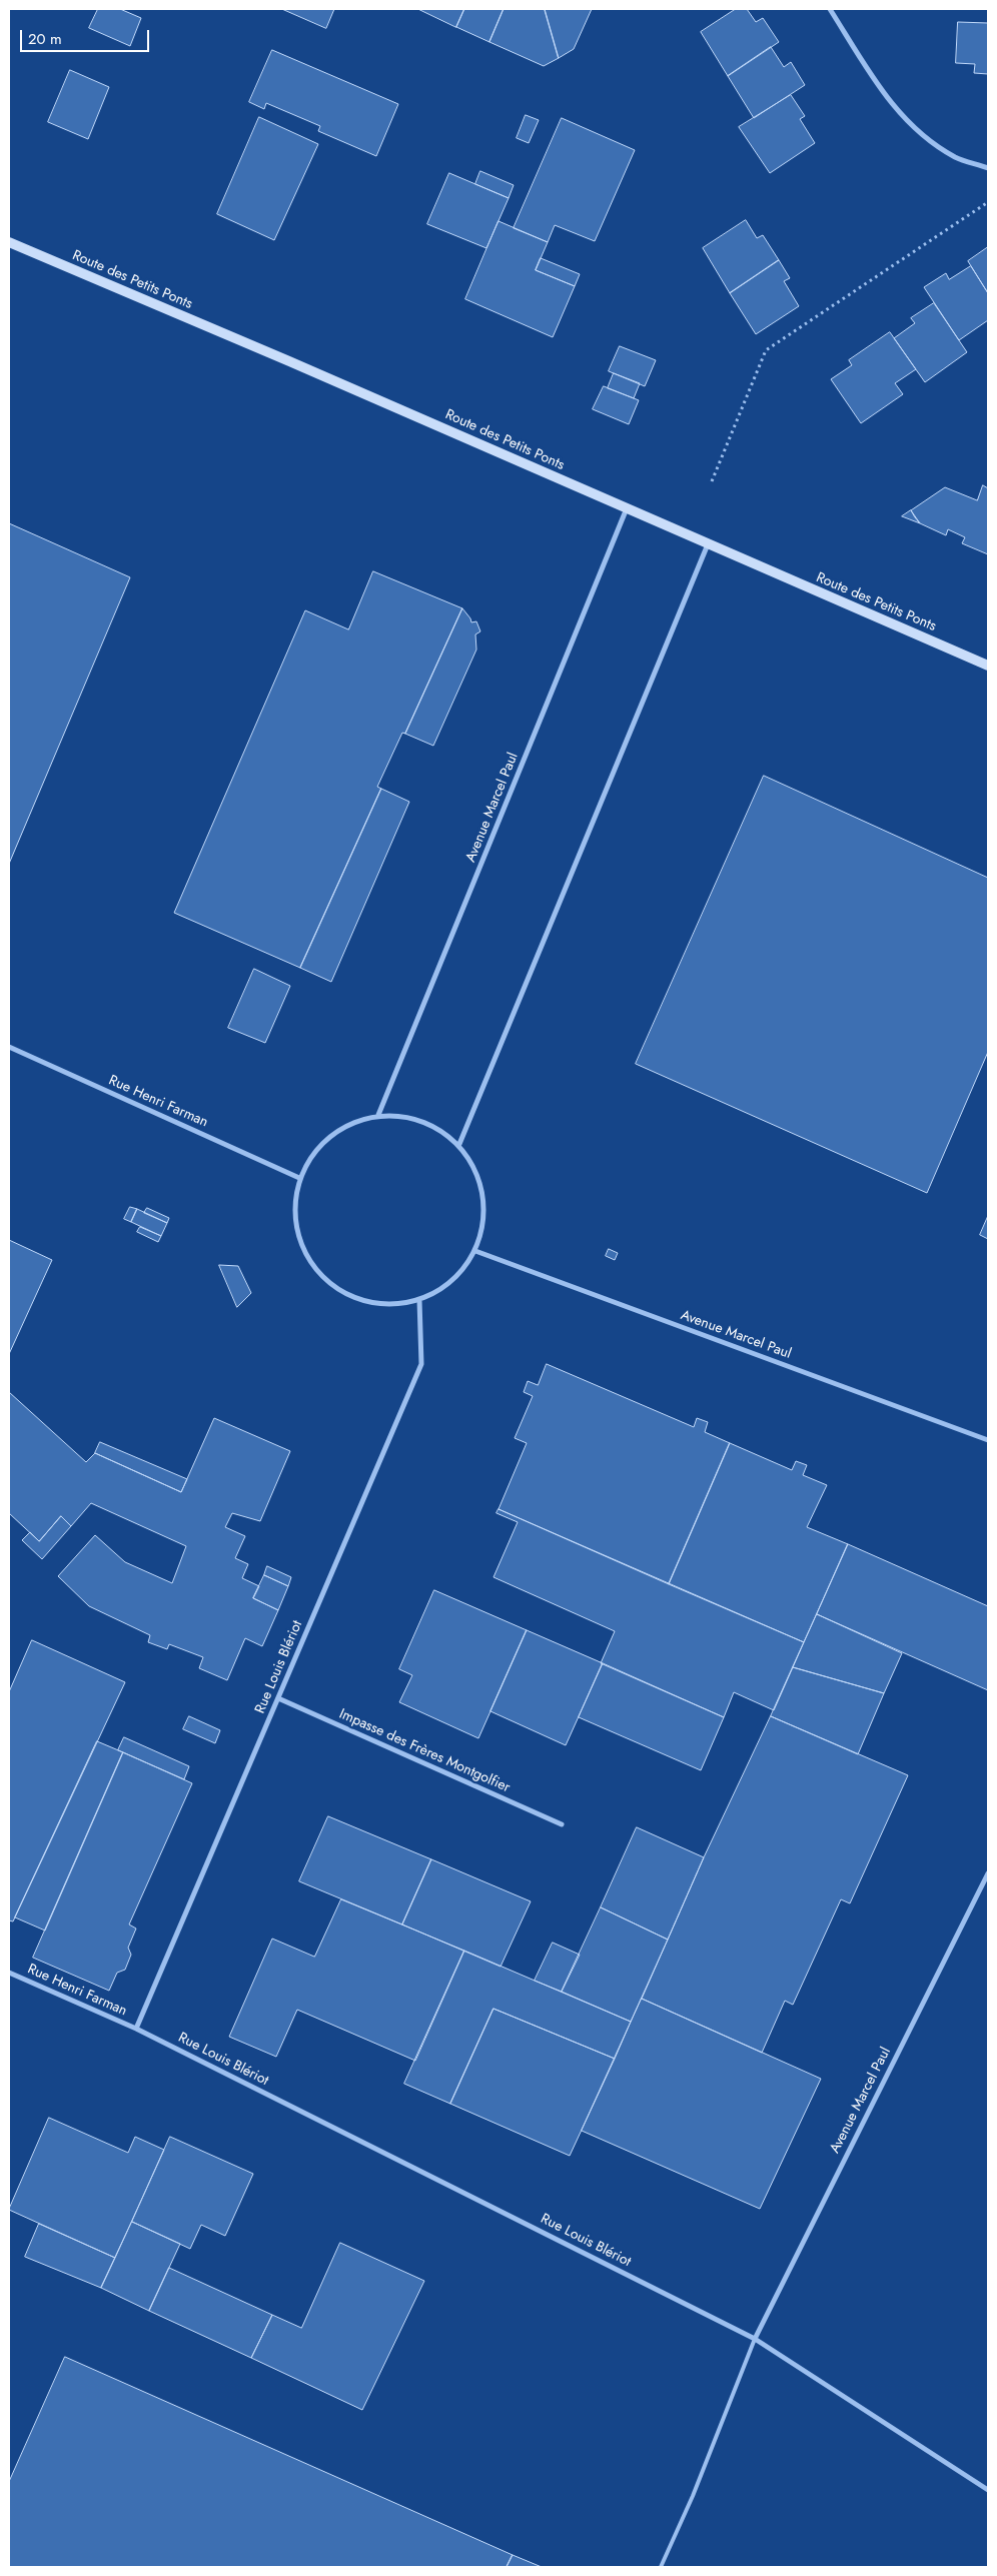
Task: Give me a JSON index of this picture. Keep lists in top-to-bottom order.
{
  "streets": {
    "main road": ["Route des Petits Ponts"],
    "street": [
      "Avenue Marcel Paul",
      "Rue Henri Farman",
      "Rue Louis Blériot",
      "Impasse des Frères Montgolfier"
    ]
  },
  "crossings": [
    ["Route des Petits Ponts", "Avenue Marcel Paul"],
    ["Avenue Marcel Paul", "Rue Louis Blériot"],
    ["Rue Henri Farman", "Rue Louis Blériot"],
    ["Rue Louis Blériot", "Impasse des Frères Montgolfier"]
  ],
  "scale_bar": "20 m"
}
